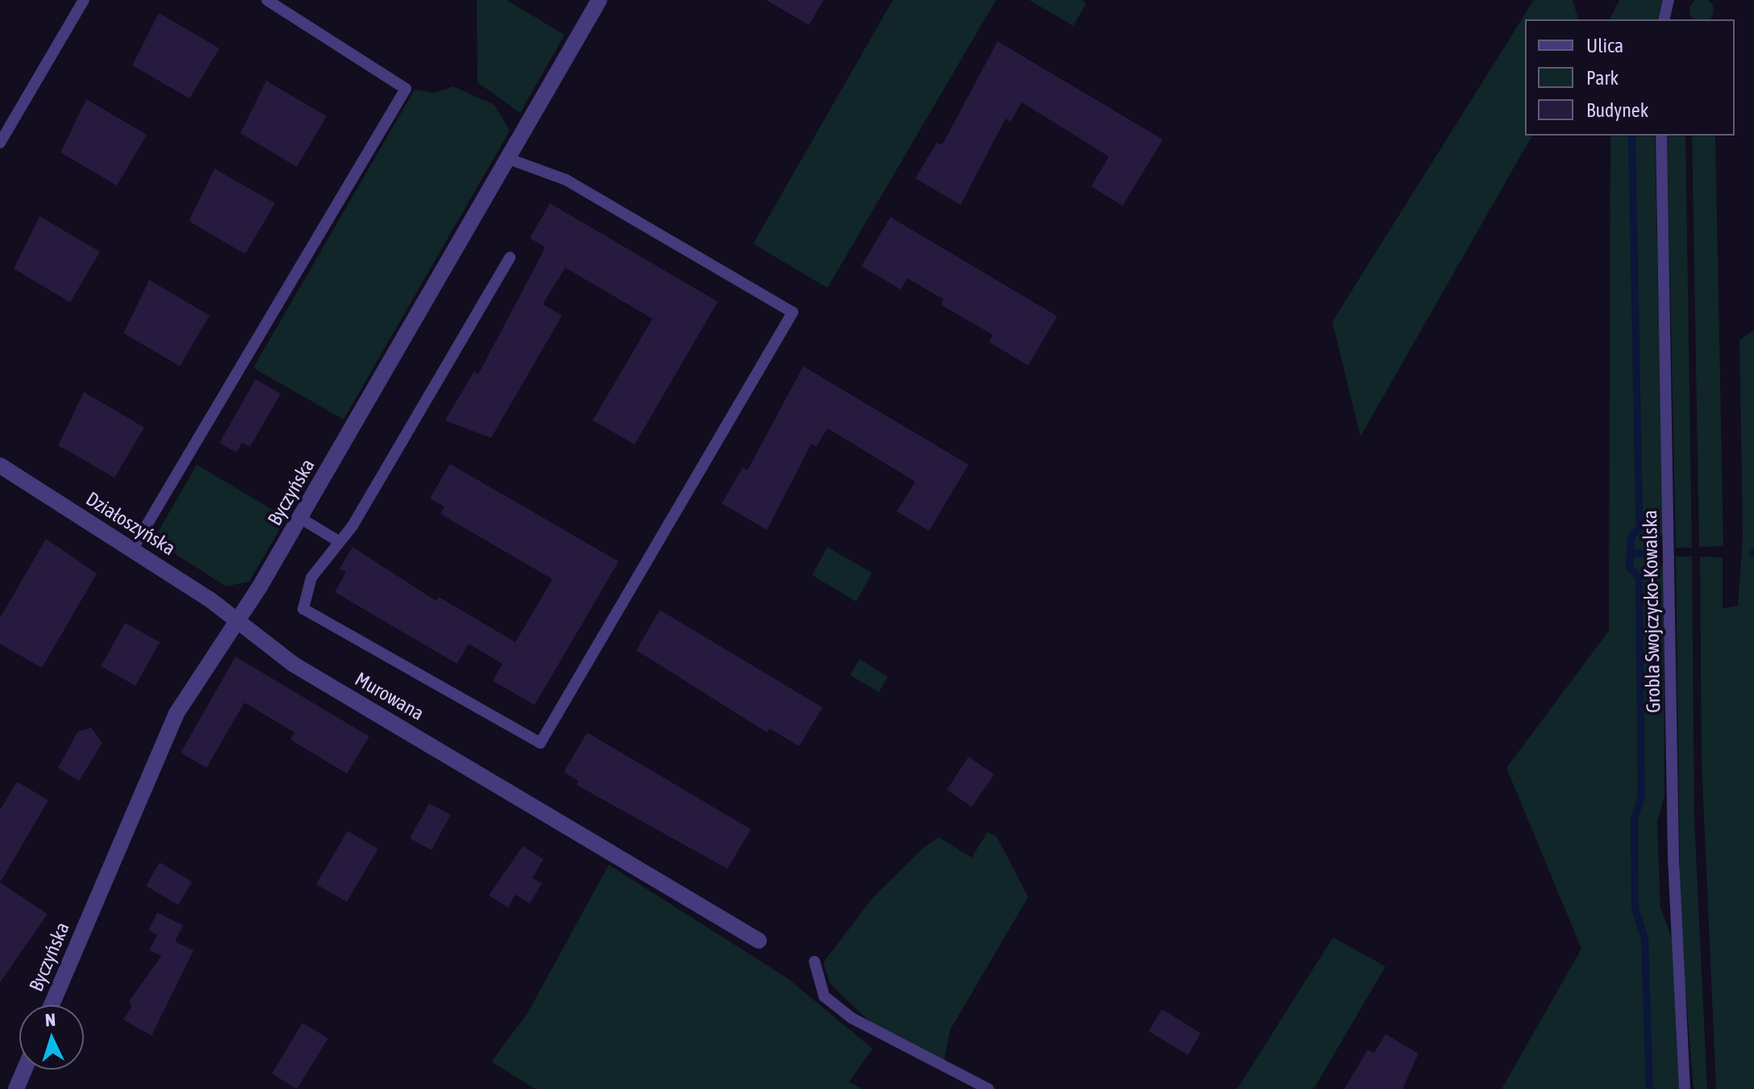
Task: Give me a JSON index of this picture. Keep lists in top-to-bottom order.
{
  "streets": {
    "street": ["Byczyńska", "Działoszyńska", "Murowana"],
    "lane": ["Grobla Swojczycko-Kowalska"]
  },
  "crossings": [
    ["Byczyńska", "Działoszyńska"],
    ["Byczyńska", "Murowana"],
    ["Działoszyńska", "Murowana"]
  ],
  "legend": ["Ulica", "Park", "Budynek"],
  "north": "top"
}
